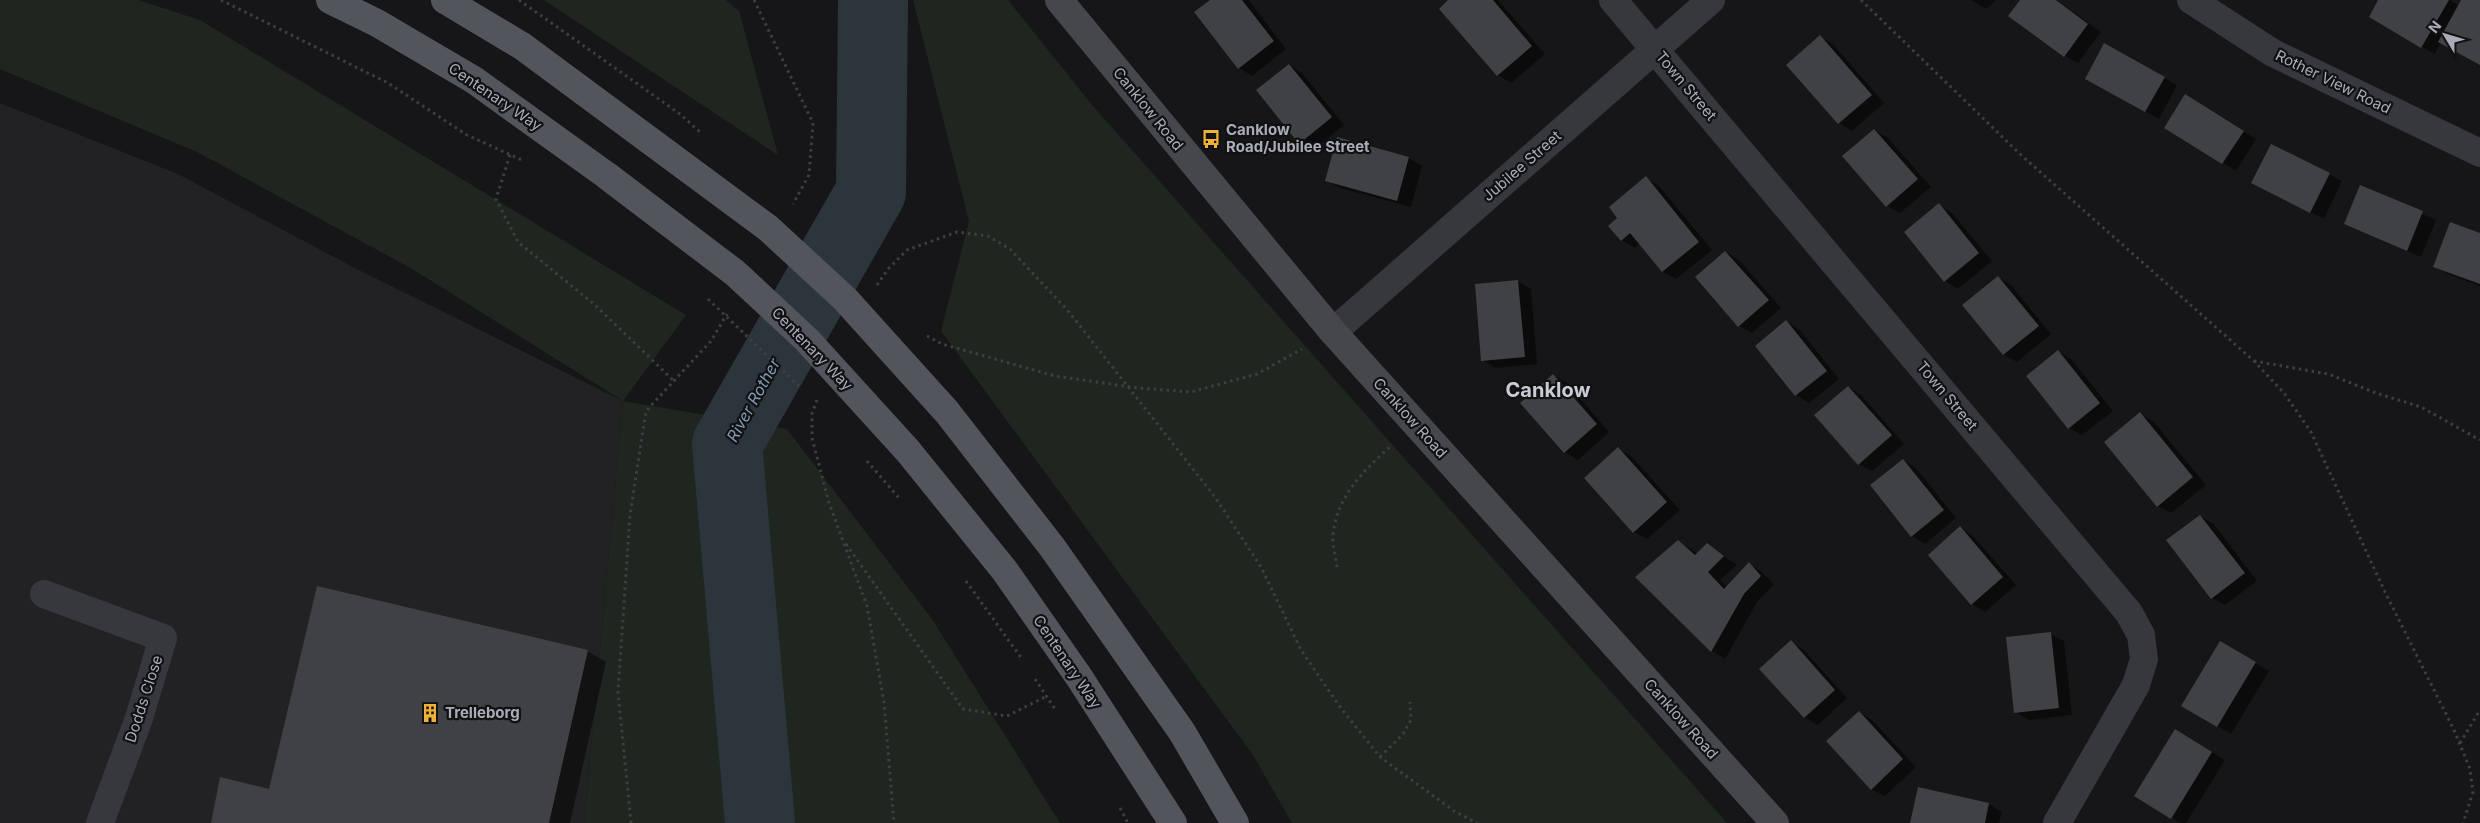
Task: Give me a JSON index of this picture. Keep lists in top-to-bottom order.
{
  "streets": {
    "main road": ["Centenary Way"],
    "street": [
      "Rother View Road",
      "Town Street",
      "Canklow Road",
      "Jubilee Street",
      "Dodds Close"
    ]
  },
  "crossings": [
    ["Town Street", "Jubilee Street"],
    ["Canklow Road", "Jubilee Street"]
  ],
  "districts": ["Canklow"],
  "water": ["River Rother"],
  "places": {
    "bus stop": ["Canklow Road/Jubilee Street"],
    "building": ["Trelleborg"]
  },
  "north": "top left"
}
